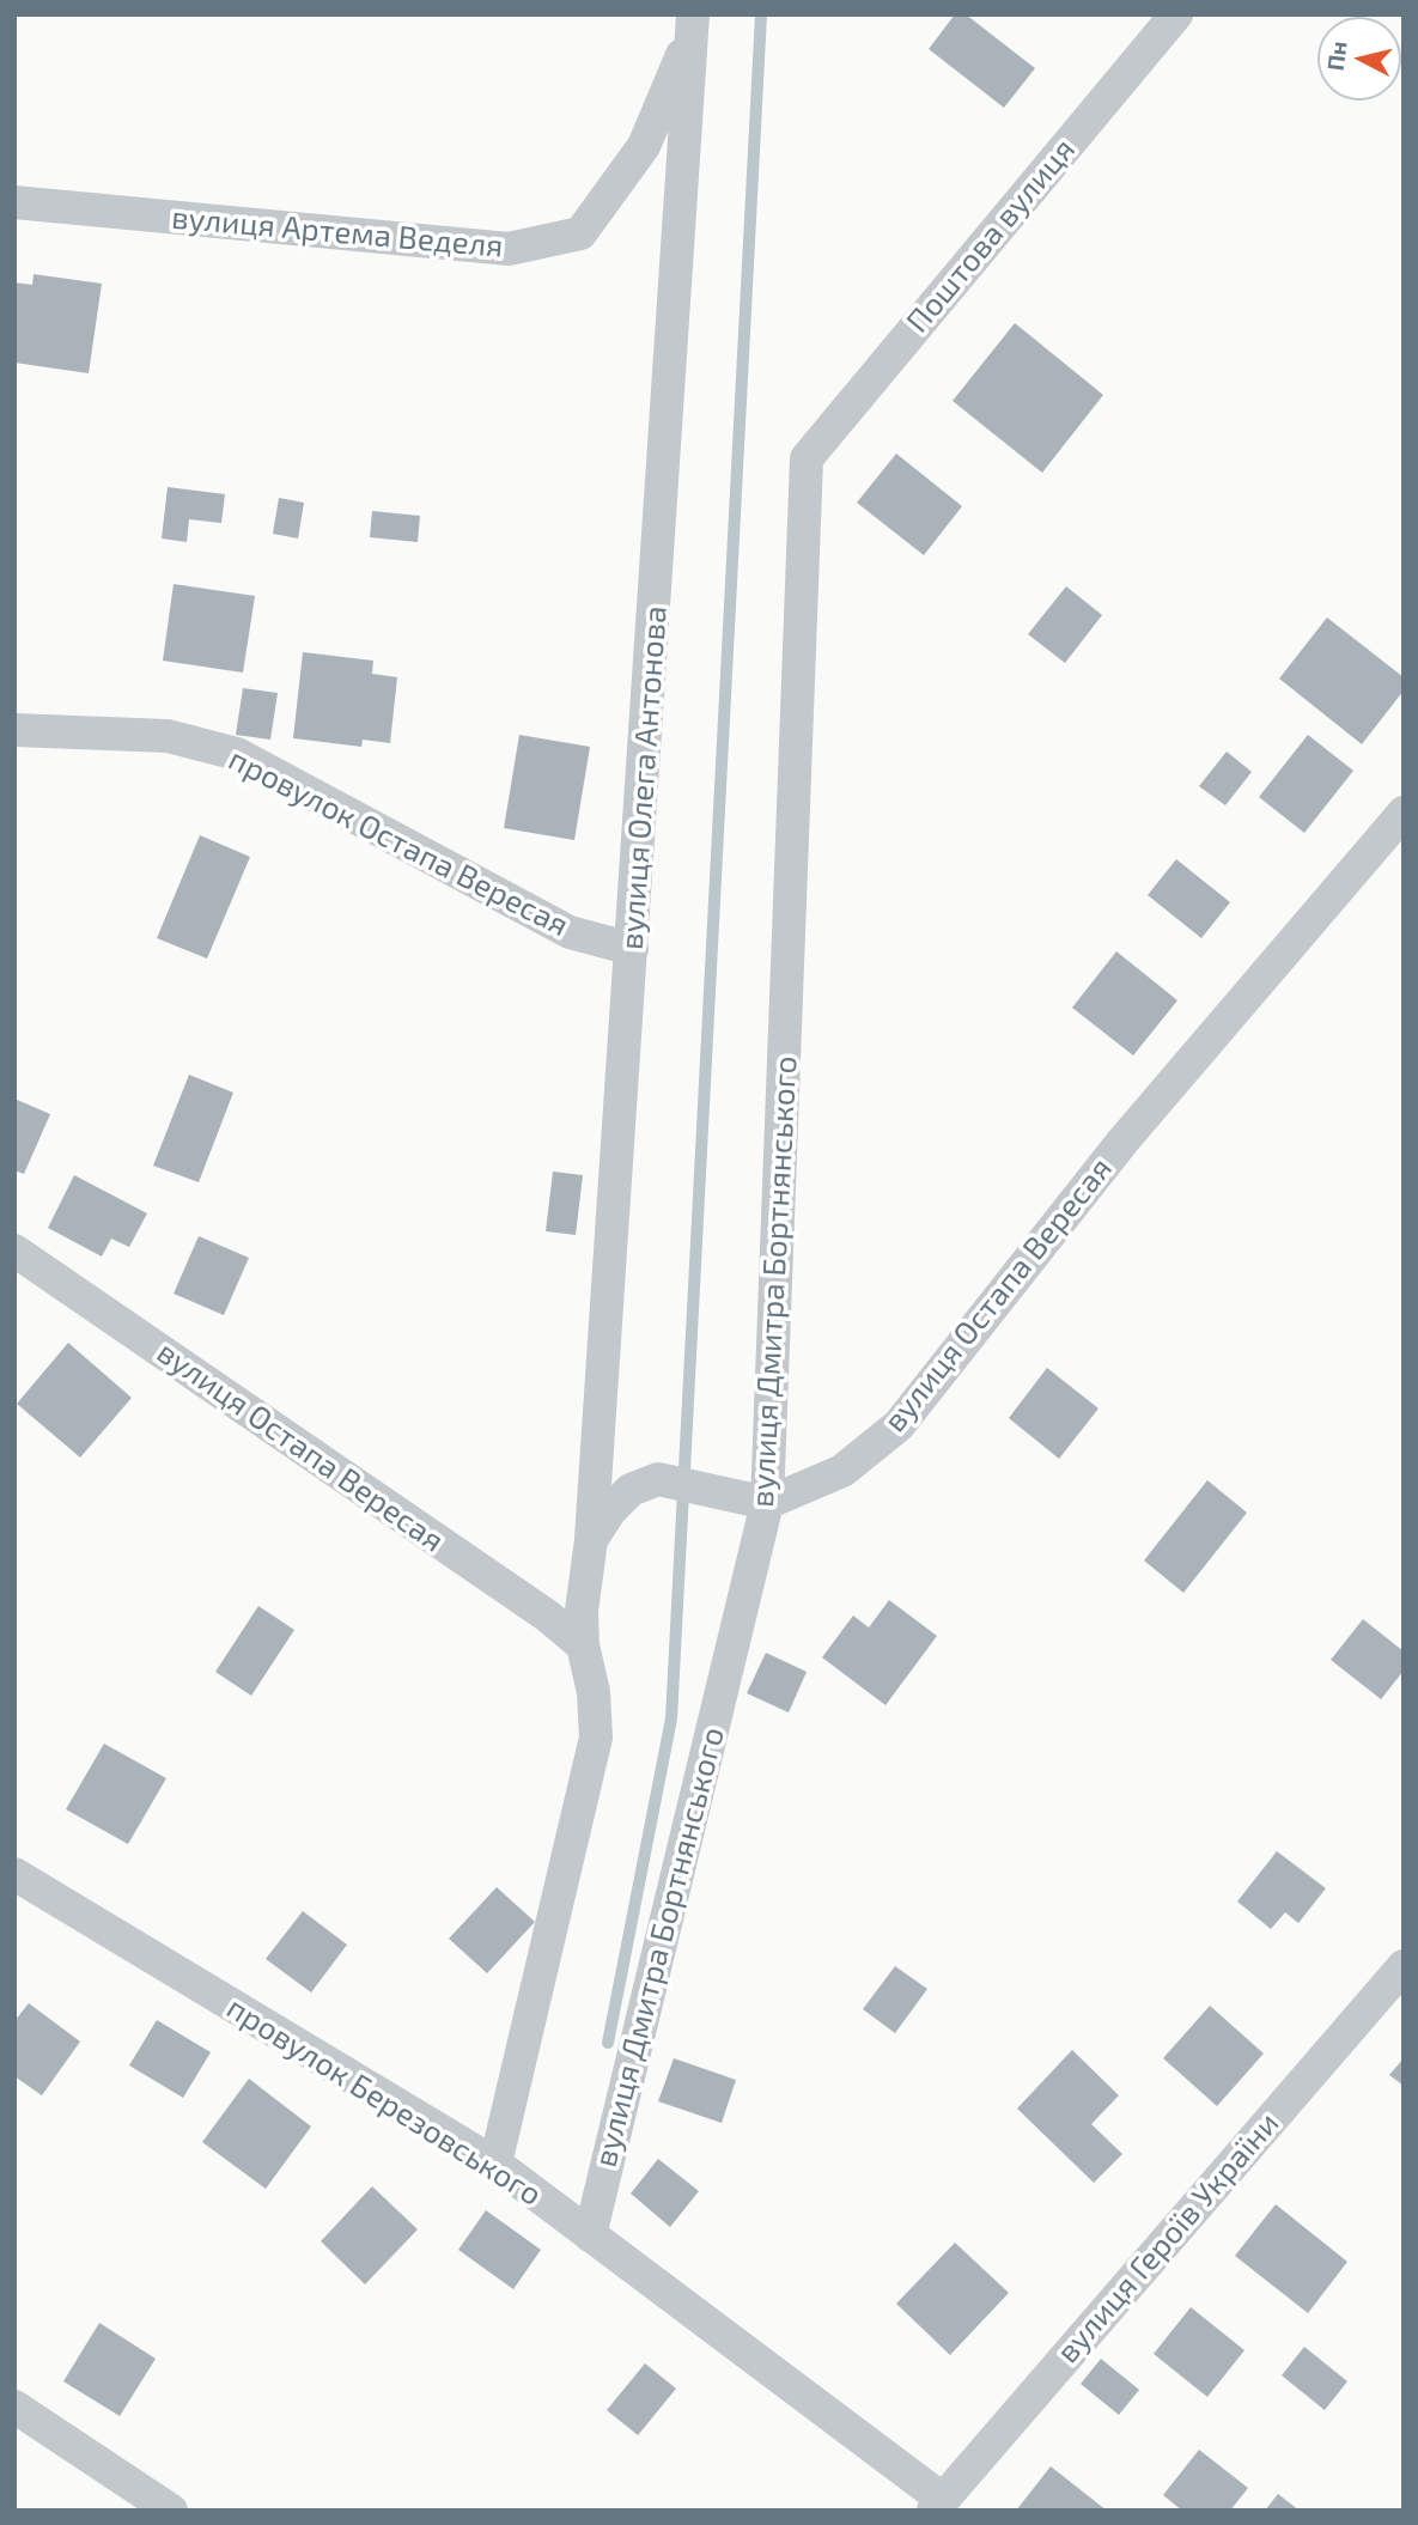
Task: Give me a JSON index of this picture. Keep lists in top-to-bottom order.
{
  "streets": {
    "street": [
      "вулиця Артема Веделя",
      "Поштова вулиця",
      "вулиця Олега Антонова",
      "провулок Остапа Вересая",
      "вулиця Дмитра Бортнянського",
      "вулиця Остапа Вересая",
      "провулок Березовського",
      "вулиця Героїв України"
    ]
  },
  "crossings": [
    ["вулиця Артема Веделя", "вулиця Олега Антонова"],
    ["Поштова вулиця", "вулиця Дмитра Бортнянського"],
    ["вулиця Олега Антонова", "провулок Остапа Вересая"],
    ["вулиця Дмитра Бортнянського", "вулиця Остапа Вересая"],
    ["вулиця Дмитра Бортнянського", "провулок Березовського"],
    ["провулок Березовського", "вулиця Героїв України"]
  ],
  "north": "left"
}
